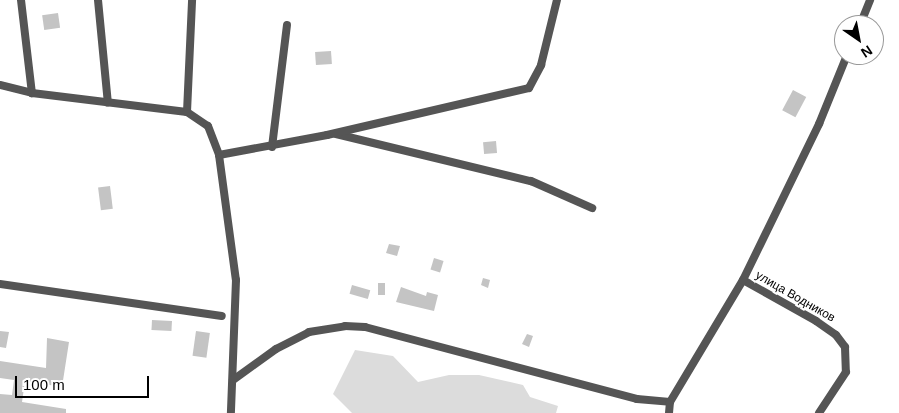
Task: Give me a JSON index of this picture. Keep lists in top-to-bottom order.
{
  "streets": {
    "street": ["улица Водников"]
  },
  "scale_bar": "100 m",
  "north": "bottom right"
}
